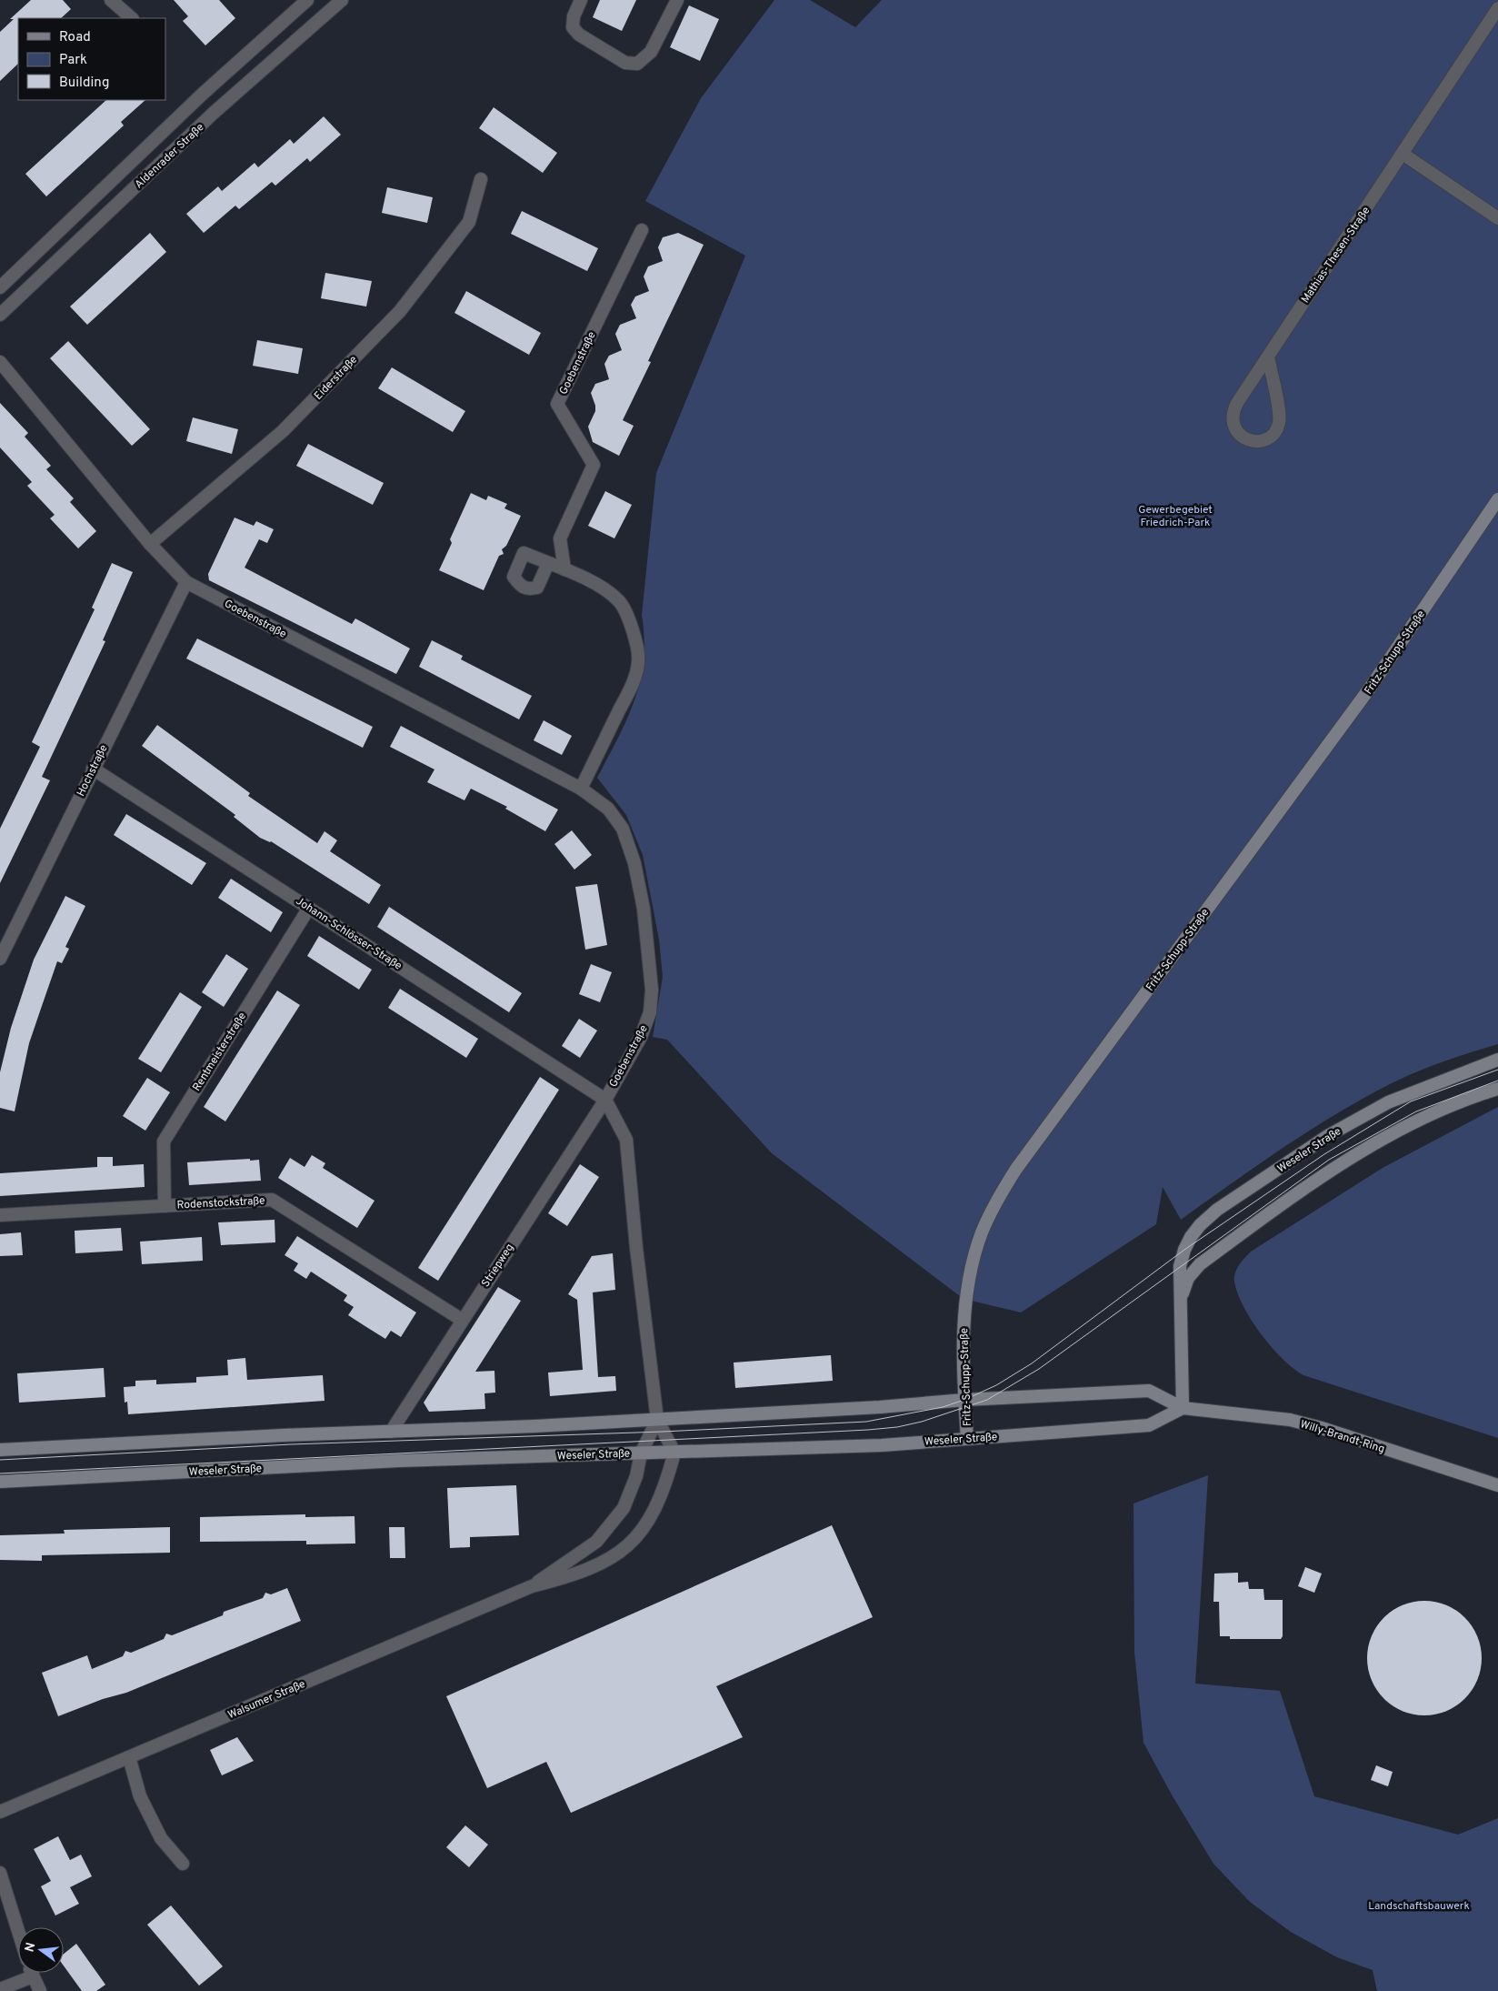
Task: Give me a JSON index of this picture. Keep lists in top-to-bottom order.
{
  "streets": {
    "main road": ["Fritz-Schupp-Straße", "Weseler Straße", "Willy-Brandt-Ring"],
    "street": [
      "Aldenrader Straße",
      "Mathias-Thesen-Straße",
      "Goebenstraße",
      "Eiderstraße",
      "Hochstraße",
      "Johann-Schlösser-Straße",
      "Rentmeisterstraße",
      "Rodenstockstraße",
      "Striepweg",
      "Walsumer Straße"
    ]
  },
  "crossings": [
    ["Goebenstraße", "Eiderstraße"],
    ["Goebenstraße", "Hochstraße"],
    ["Goebenstraße", "Johann-Schlösser-Straße"],
    ["Goebenstraße", "Striepweg"],
    ["Goebenstraße", "Walsumer Straße"],
    ["Fritz-Schupp-Straße", "Weseler Straße"],
    ["Hochstraße", "Johann-Schlösser-Straße"],
    ["Johann-Schlösser-Straße", "Rentmeisterstraße"],
    ["Johann-Schlösser-Straße", "Striepweg"],
    ["Rentmeisterstraße", "Rodenstockstraße"],
    ["Weseler Straße", "Willy-Brandt-Ring"],
    ["Weseler Straße", "Walsumer Straße"],
    ["Rodenstockstraße", "Striepweg"]
  ],
  "parks": ["Gewerbegebiet Friedrich-Park", "Landschaftsbauwerk"],
  "legend": ["Road", "Park", "Building"],
  "north": "left"
}
